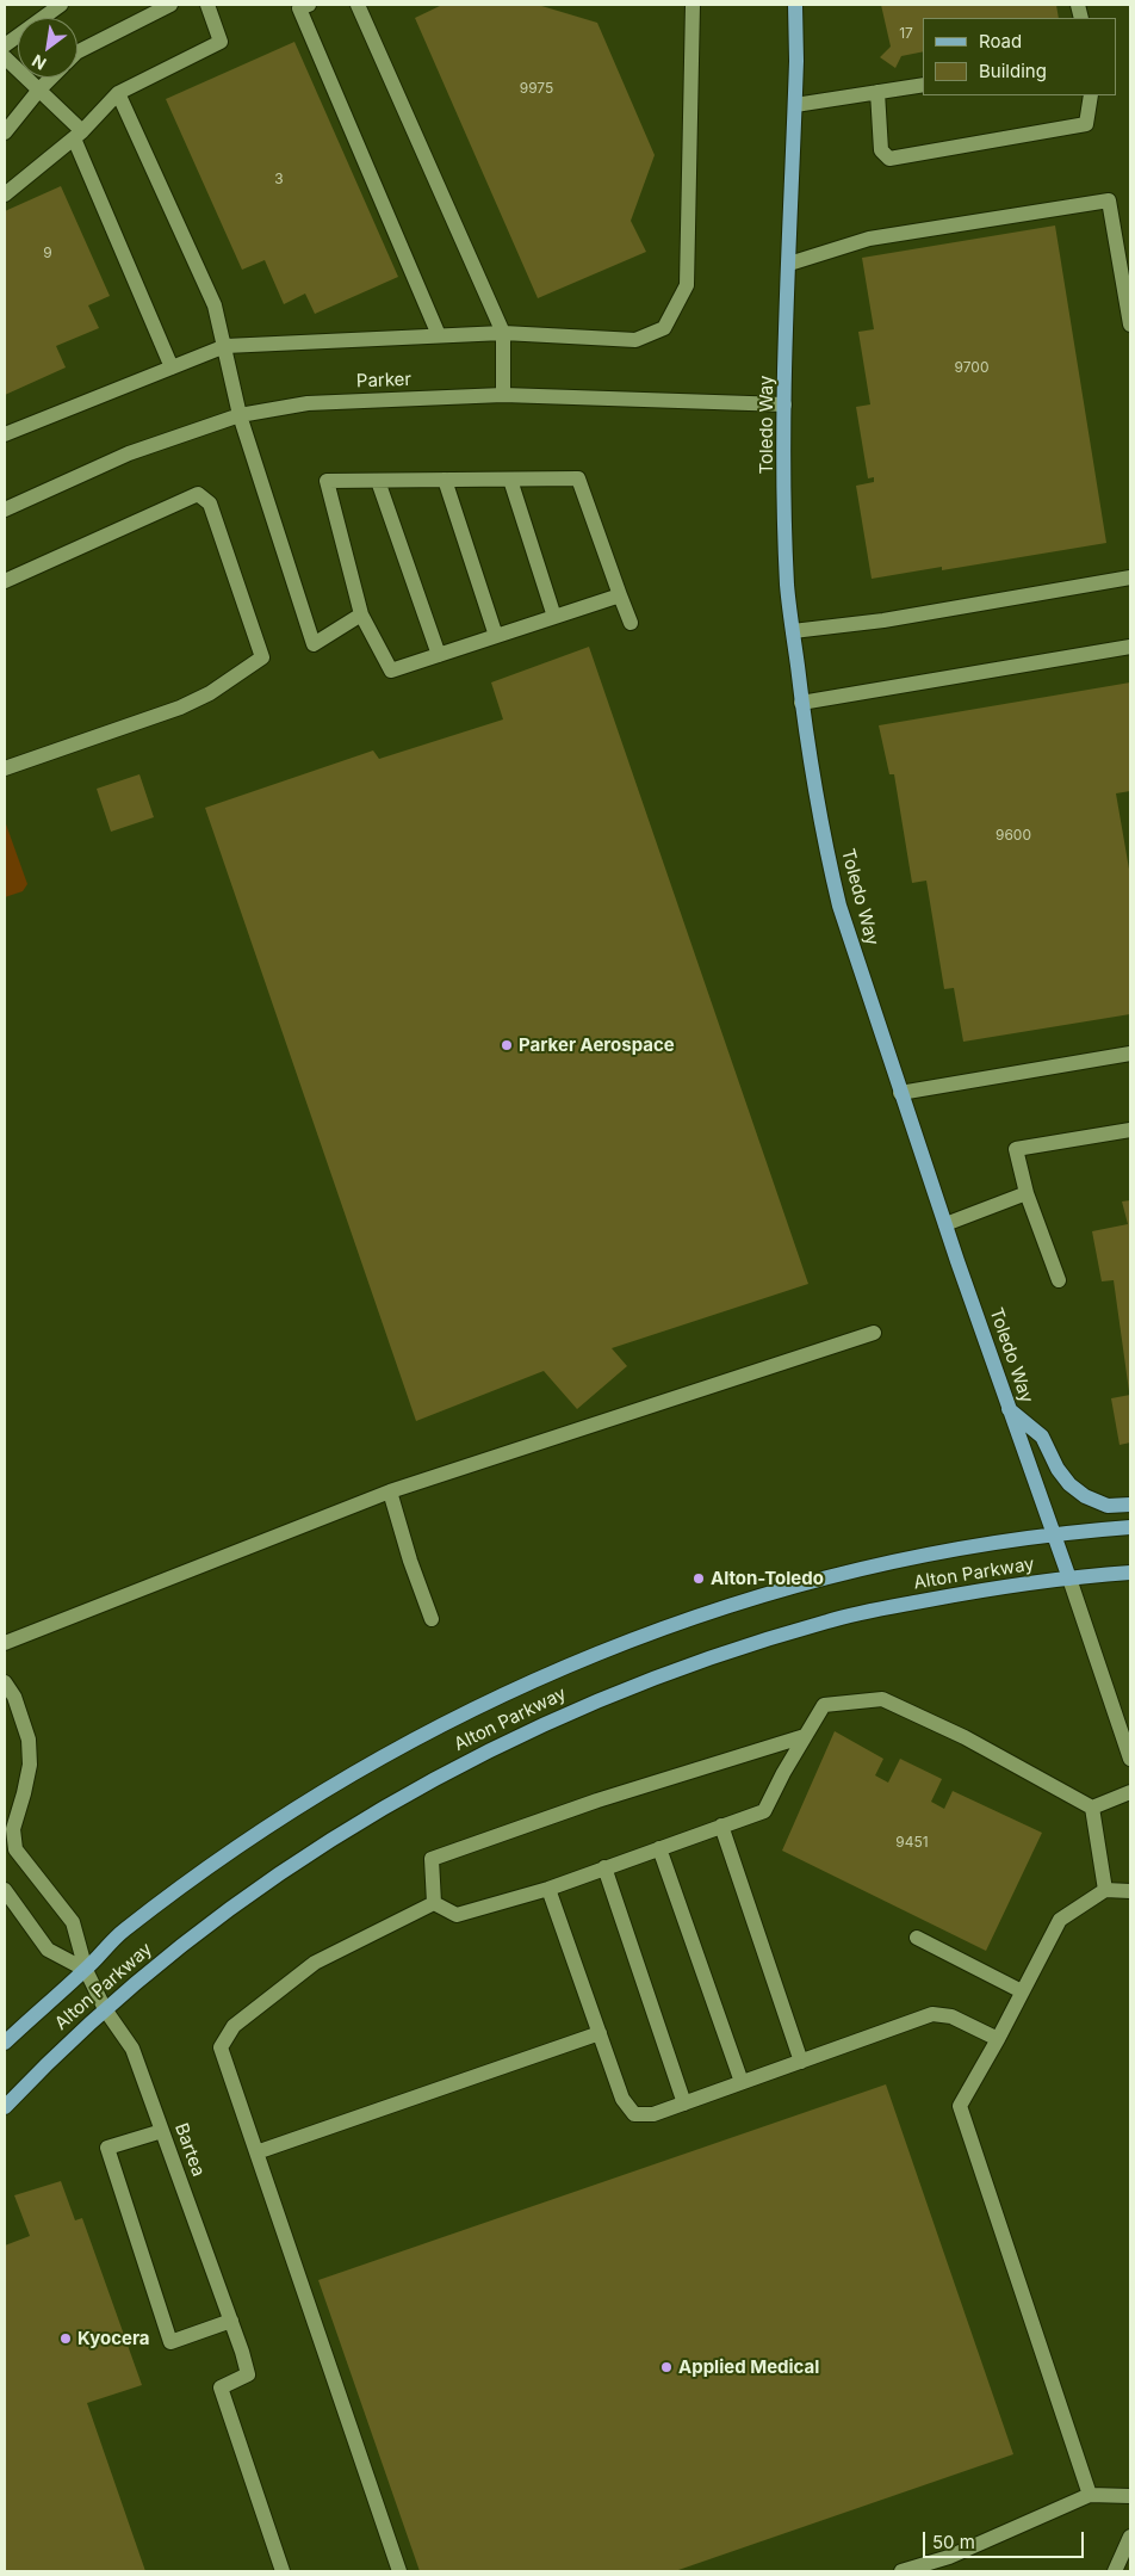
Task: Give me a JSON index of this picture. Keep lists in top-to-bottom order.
{
  "streets": {
    "main road": ["Toledo Way", "Alton Parkway"],
    "street": ["Parker", "Bartea"]
  },
  "crossings": [
    ["Parker", "Toledo Way"],
    ["Toledo Way", "Alton Parkway"],
    ["Alton Parkway", "Bartea"]
  ],
  "places": [
    "Parker Aerospace",
    "Alton-Toledo",
    "Kyocera",
    "Applied Medical"
  ],
  "house_numbers": [
    "17",
    "9975",
    "3",
    "9",
    "9700",
    "9600",
    "9451"
  ],
  "legend": ["Road", "Building"],
  "scale_bar": "50 m",
  "north": "bottom left"
}
